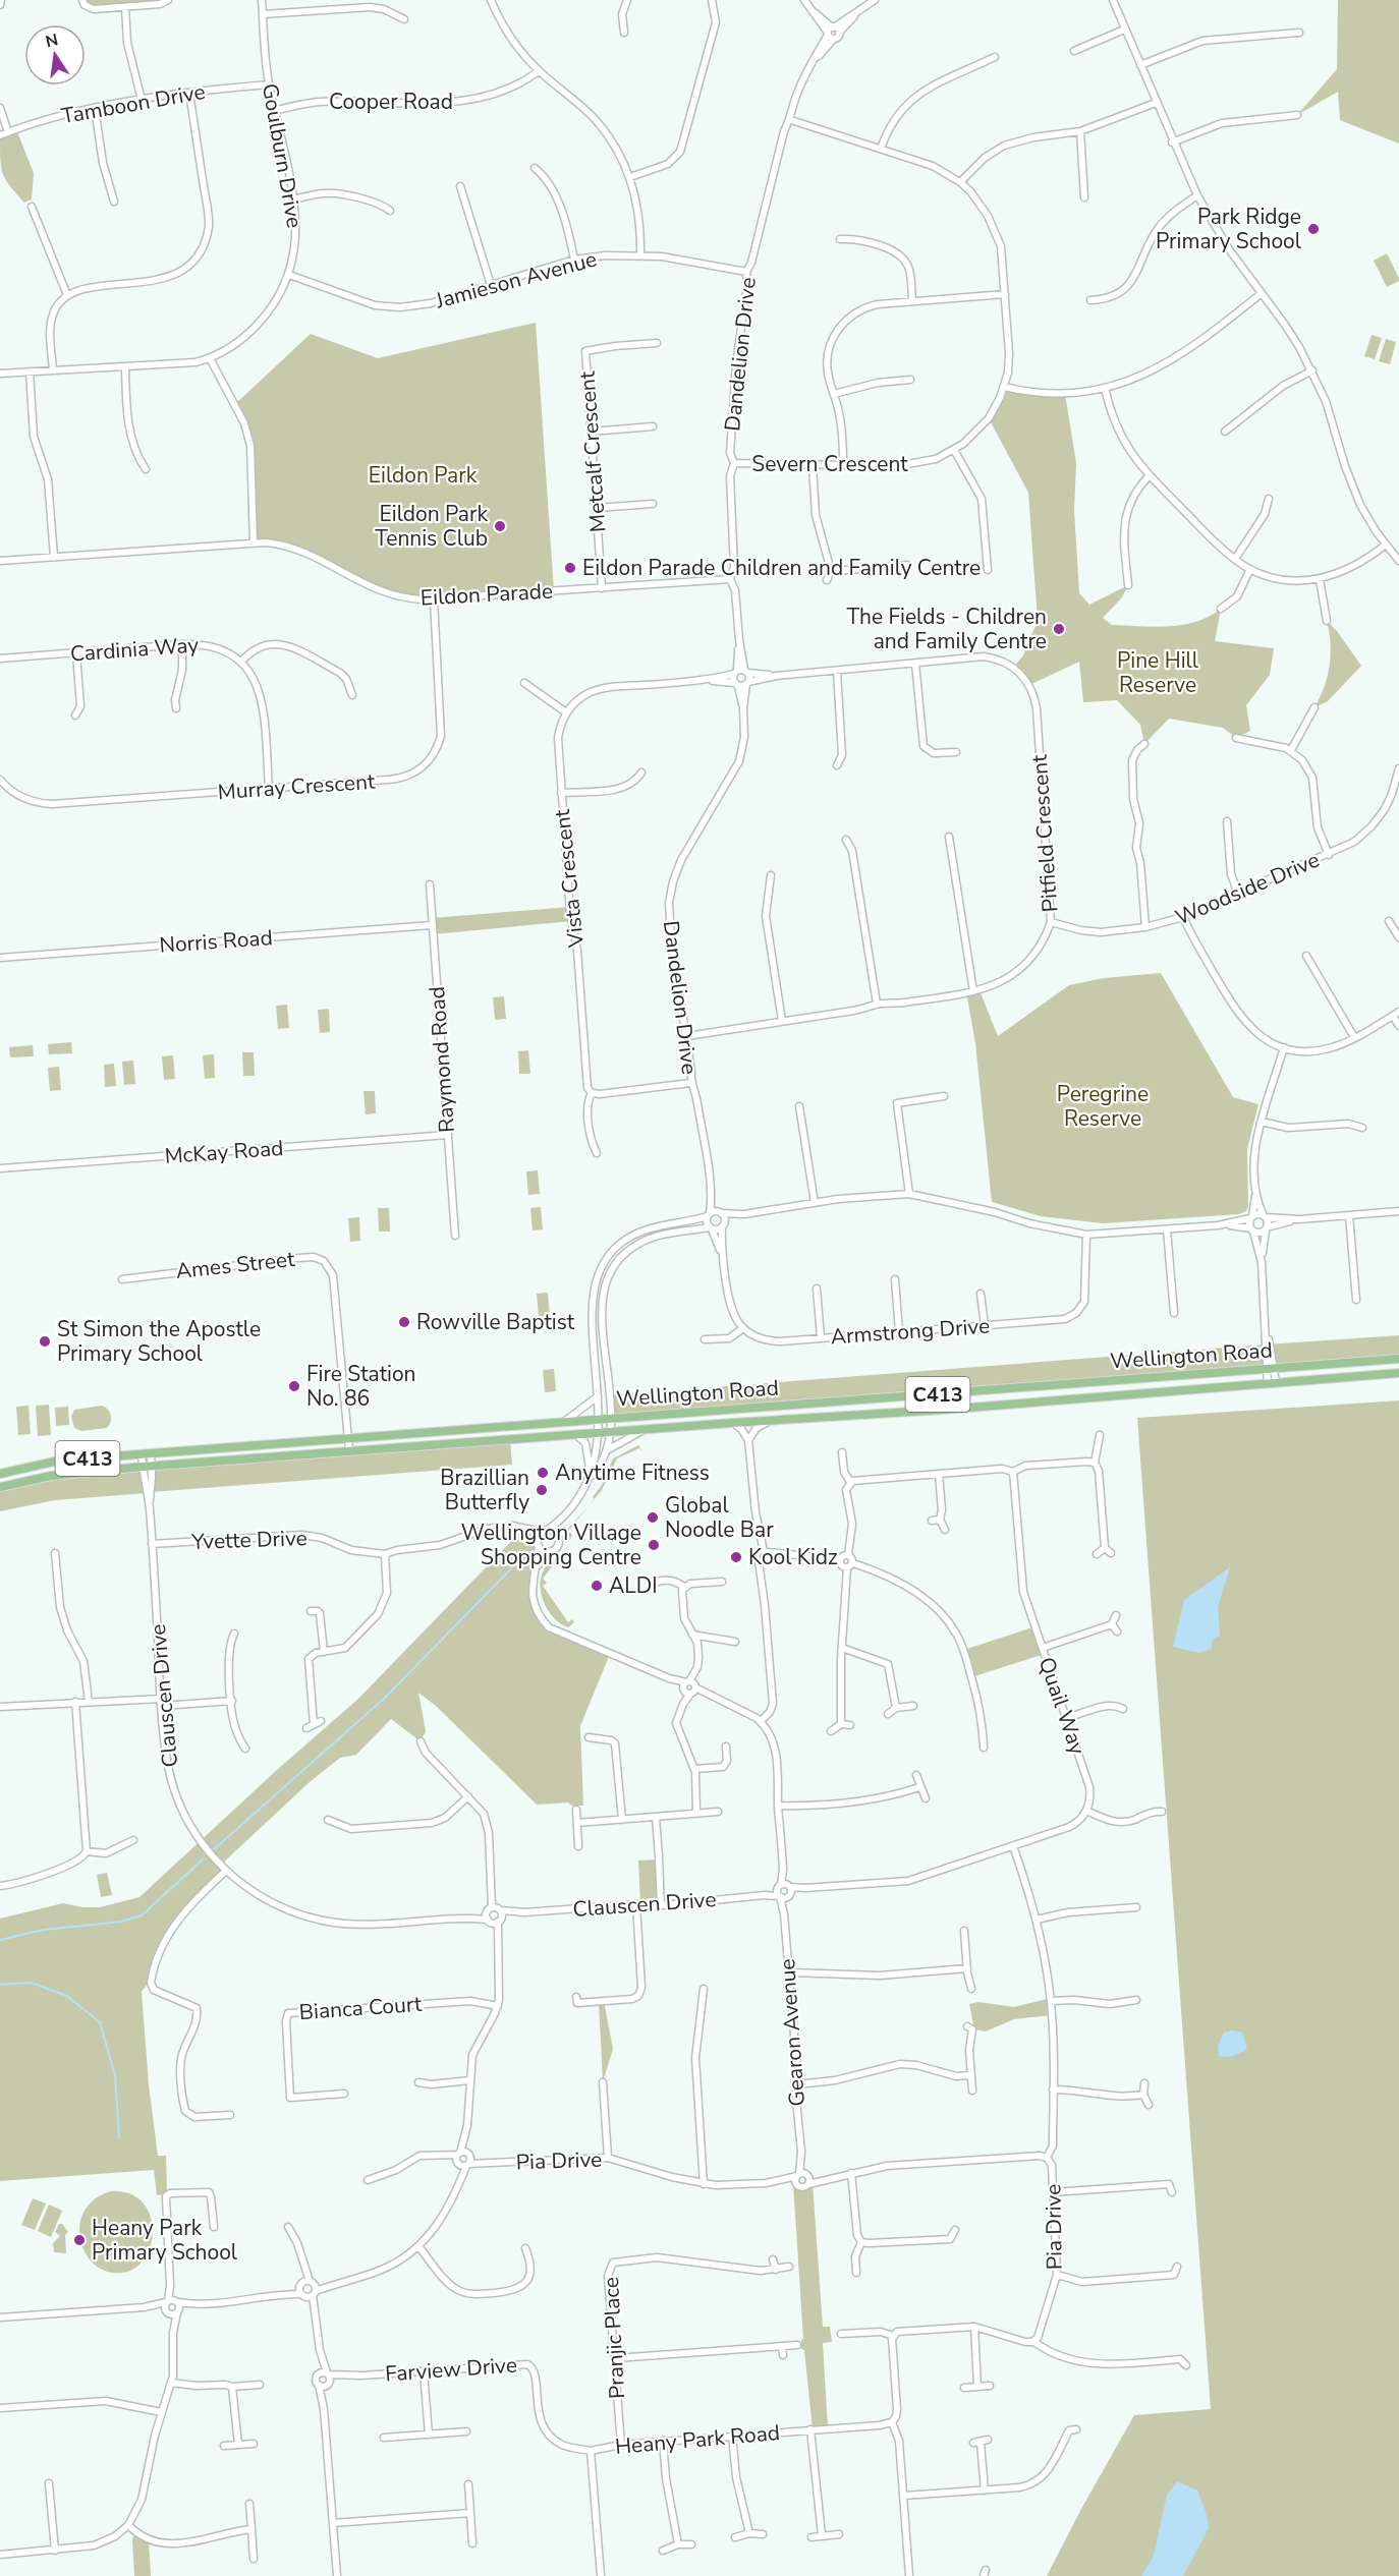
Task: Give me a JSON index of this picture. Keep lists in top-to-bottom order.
{
  "streets": {
    "main road": ["Wellington Road", "C413"],
    "street": [
      "Cooper Road",
      "Tamboon Drive",
      "Goulburn Drive",
      "Jamieson Avenue",
      "Dandelion Drive",
      "Metcalf Crescent",
      "Severn Crescent",
      "Eildon Parade",
      "Cardinia Way",
      "Murray Crescent",
      "Pitfield Crescent",
      "Vista Crescent",
      "Woodside Drive",
      "Norris Road",
      "Raymond Road",
      "McKay Road",
      "Ames Street",
      "Armstrong Drive",
      "Yvette Drive",
      "Clauscen Drive",
      "Quail Way",
      "Bianca Court",
      "Gearon Avenue",
      "Pia Drive",
      "Pranjic Place",
      "Farview Drive",
      "Heany Park Road"
    ]
  },
  "crossings": [
    ["Cooper Road", "Goulburn Drive"],
    ["Tamboon Drive", "Goulburn Drive"],
    ["Goulburn Drive", "Jamieson Avenue"],
    ["Jamieson Avenue", "Dandelion Drive"],
    ["Dandelion Drive", "Severn Crescent"],
    ["Dandelion Drive", "Eildon Parade"],
    ["Dandelion Drive", "Pitfield Crescent"],
    ["Metcalf Crescent", "Eildon Parade"],
    ["Eildon Parade", "Murray Crescent"],
    ["Cardinia Way", "Murray Crescent"],
    ["Pitfield Crescent", "Woodside Drive"],
    ["Norris Road", "Raymond Road"],
    ["Raymond Road", "McKay Road"],
    ["Ames Street", "Wellington Road"],
    ["Wellington Road", "Clauscen Drive"],
    ["Yvette Drive", "Clauscen Drive"],
    ["Clauscen Drive", "Gearon Avenue"],
    ["Gearon Avenue", "Pia Drive"],
    ["Pranjic Place", "Heany Park Road"],
    ["Farview Drive", "Heany Park Road"]
  ],
  "parks": ["Eildon Park", "Pine Hill Reserve", "Peregrine Reserve"],
  "places": [
    "Park Ridge Primary School",
    "Eildon Park Tennis Club",
    "Eildon Parade Children and Family Centre",
    "The Fields - Children and Family Centre",
    "Rowville Baptist",
    "St Simon the Apostle Primary School",
    "Fire Station No. 86",
    "Anytime Fitness",
    "Brazillian Butterfly",
    "Global Noodle Bar",
    "Wellington Village Shopping Centre",
    "Kool Kidz",
    "ALDI",
    "Heany Park Primary School"
  ],
  "north": "top"
}
